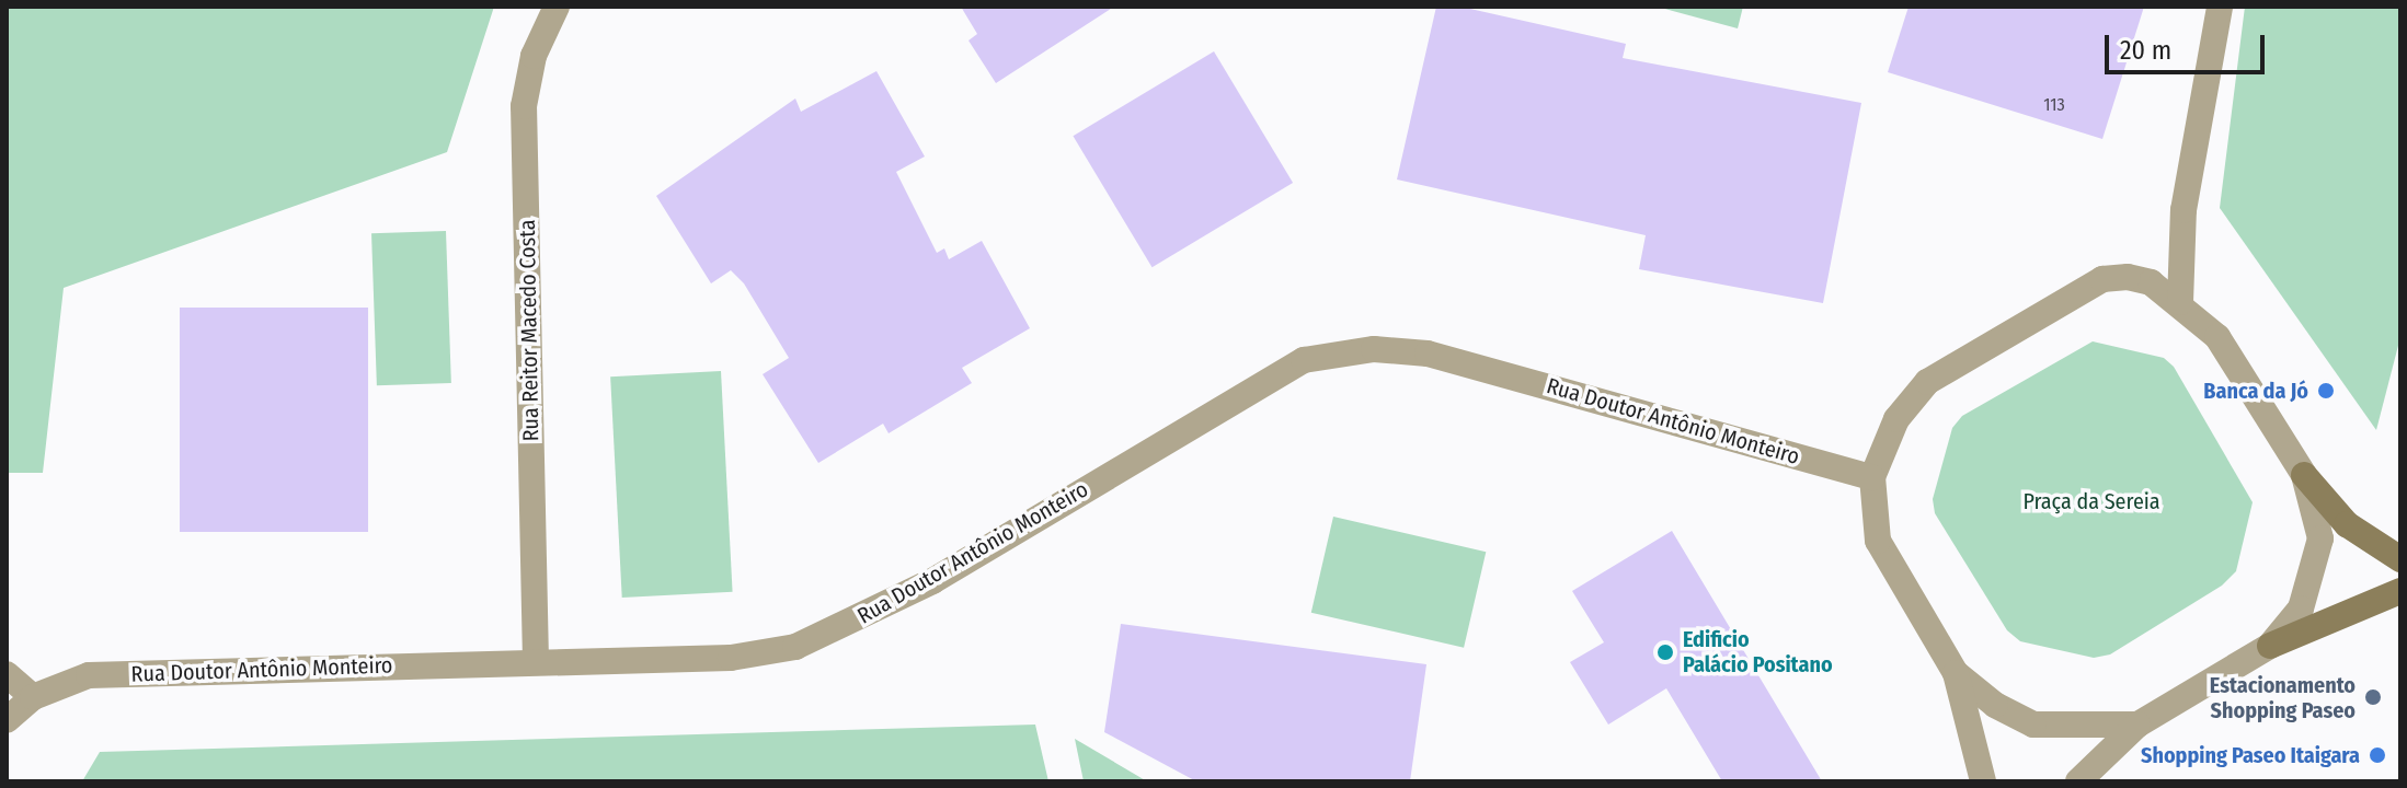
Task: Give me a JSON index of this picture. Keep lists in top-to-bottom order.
{
  "streets": {
    "street": ["Rua Reitor Macedo Costa", "Rua Doutor Antônio Monteiro"]
  },
  "crossings": [
    ["Rua Reitor Macedo Costa", "Rua Doutor Antônio Monteiro"]
  ],
  "parks": ["Praça da Sereia"],
  "places": [
    "Banca da Jó",
    "Edificio Palácio Positano",
    "Estacionamento Shopping Paseo",
    "Shopping Paseo Itaigara"
  ],
  "house_numbers": ["113"],
  "scale_bar": "20 m"
}
